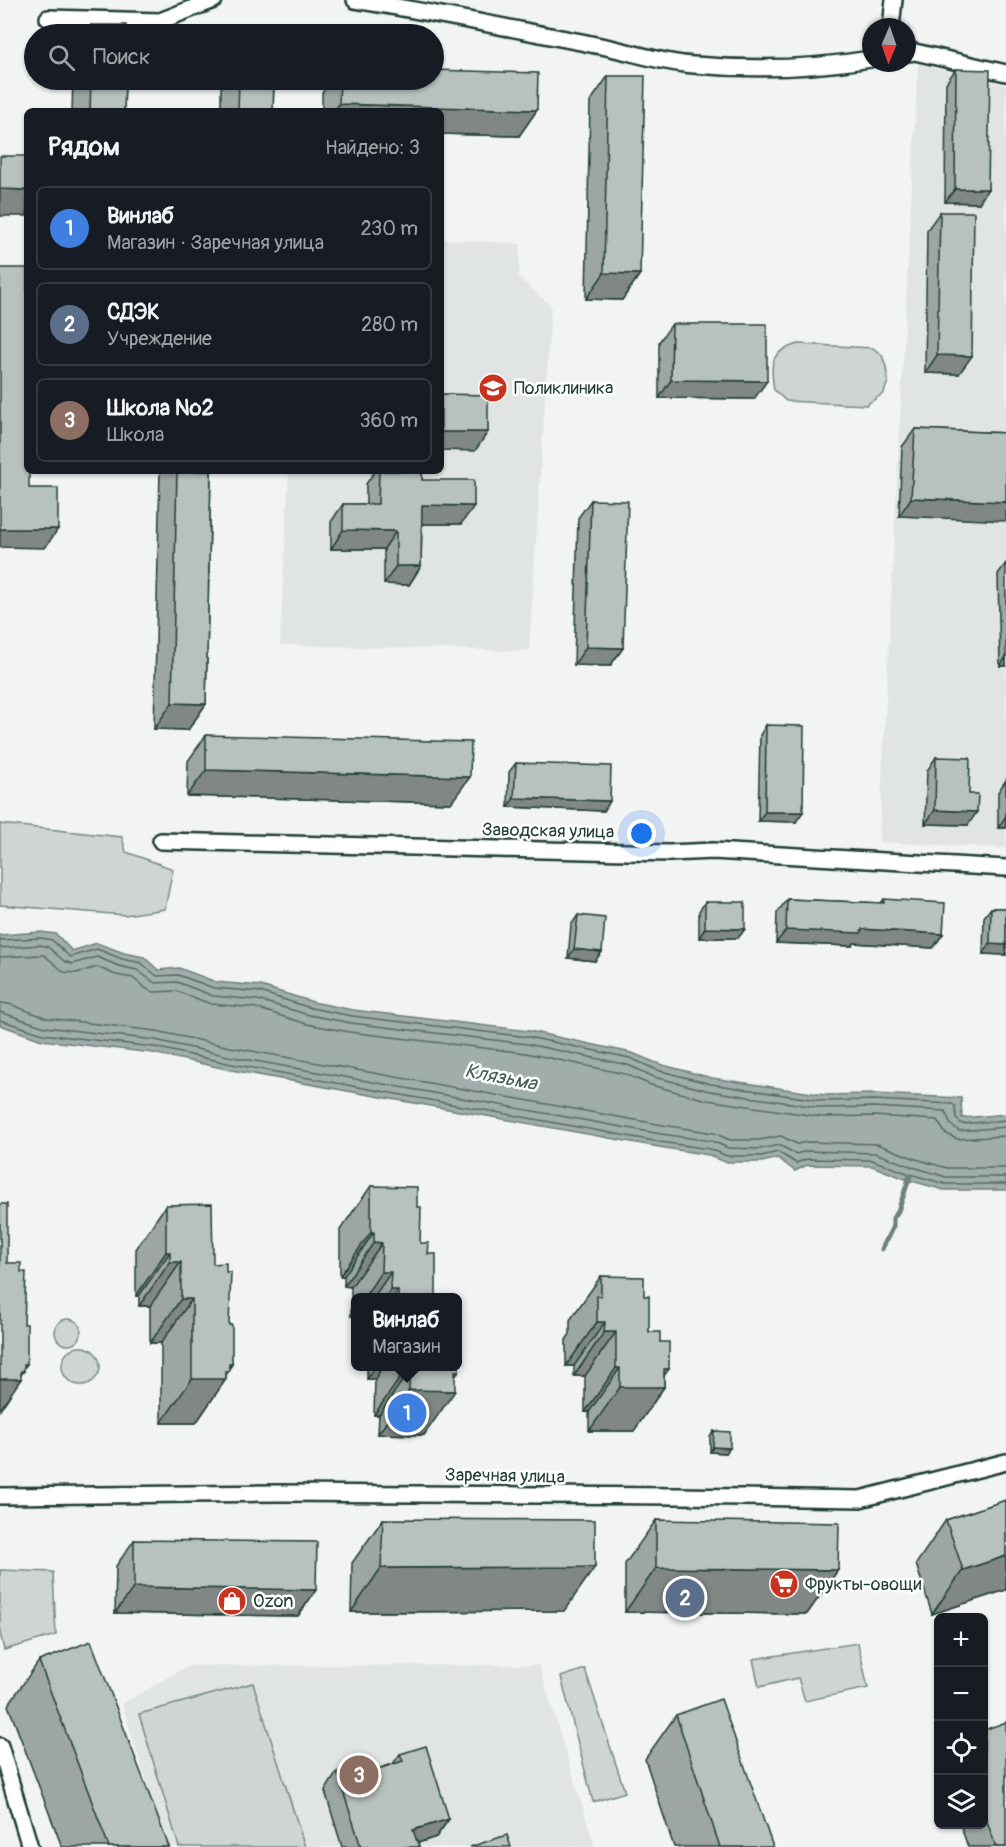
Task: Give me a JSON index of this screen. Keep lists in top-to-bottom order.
{
  "streets": {
    "street": ["Заводская улица", "Заречная улица"]
  },
  "water": ["Клязьма"],
  "places": {
    "school or university": ["Поликлиника"],
    "supermarket": ["Фрукты-овощи"],
    "shop": ["Ozon"]
  },
  "north": "bottom",
  "page": {
    "search": "Поиск",
    "heading": ["Рядом", "Найдено: 3"],
    "list": [
      {
        "mark": "1",
        "name": "Винлаб",
        "note": "Магазин · Заречная улица",
        "value": "230 m"
      },
      {
        "mark": "2",
        "name": "СДЭК",
        "note": "Учреждение",
        "value": "280 m"
      },
      {
        "mark": "3",
        "name": "Школа №2",
        "note": "Школа",
        "value": "360 m"
      }
    ],
    "popup": ["Винлаб", "Магазин"],
    "pins": ["1", "2", "3"],
    "map_buttons": ["+", "−"]
  }
}
